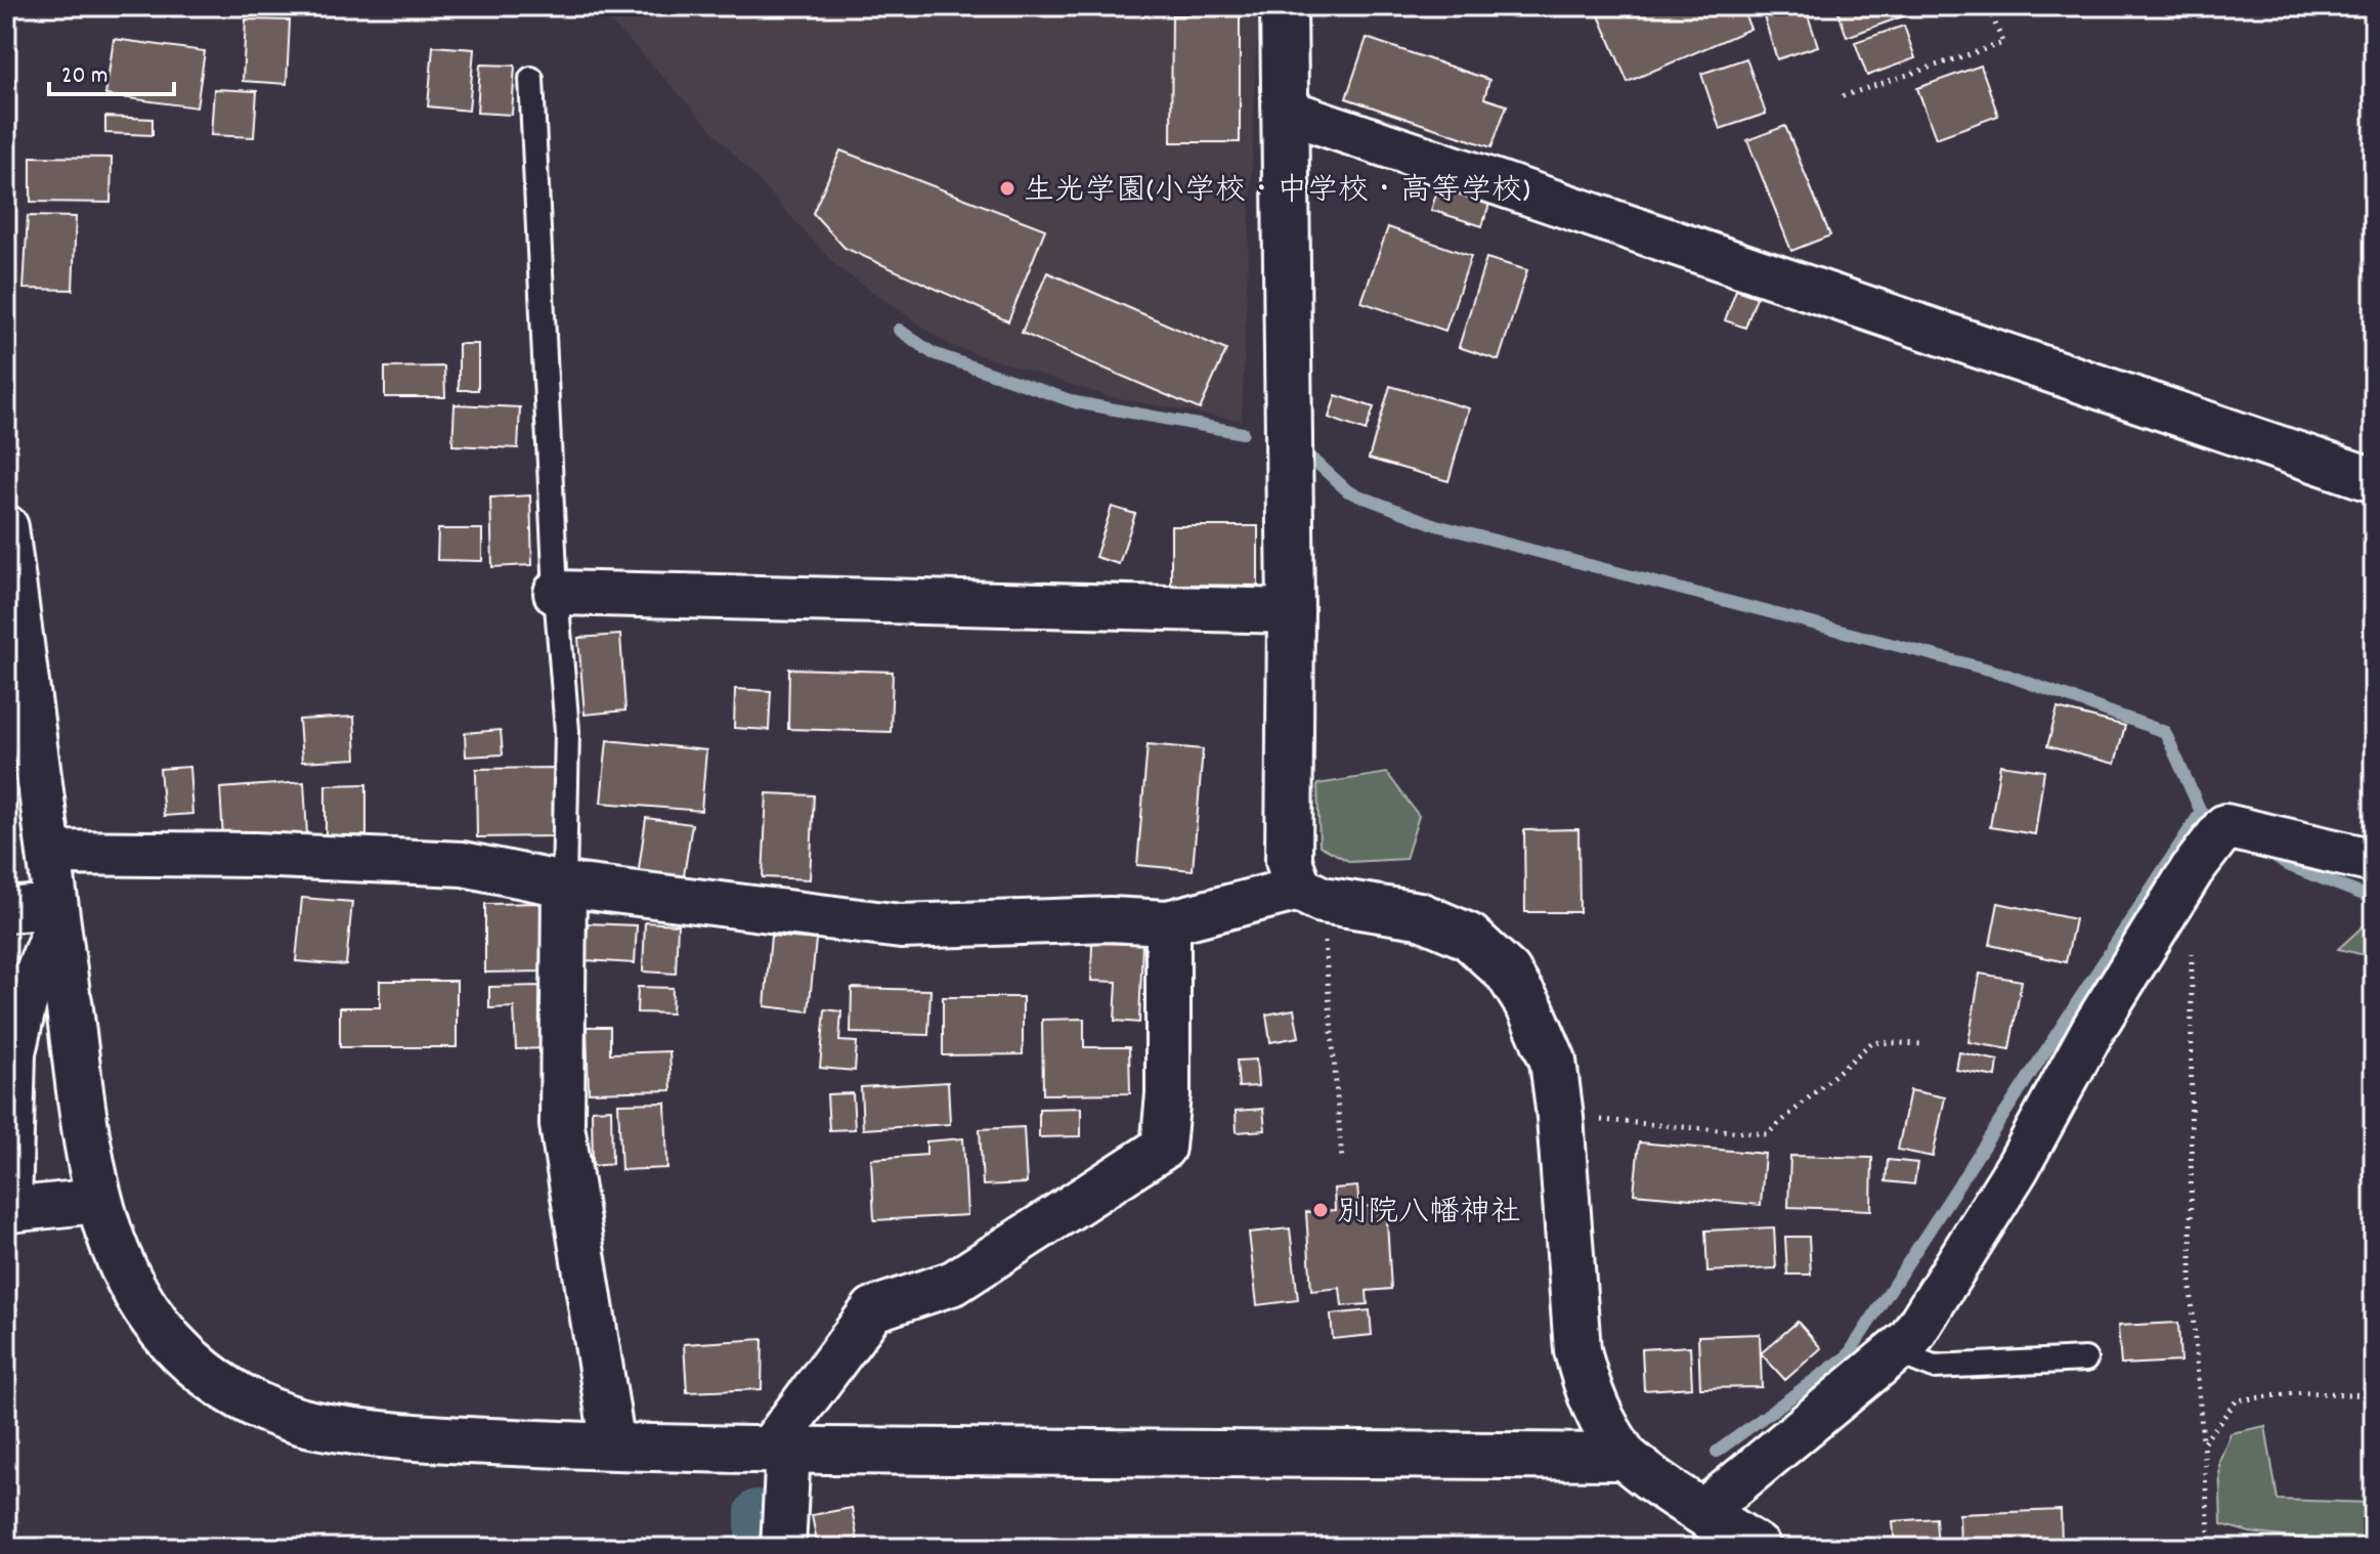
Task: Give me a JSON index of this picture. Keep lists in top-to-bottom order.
{
  "places": ["生光学園(小学校・中学校・高等学校)", "別院八幡神社"],
  "scale_bar": "20 m"
}
